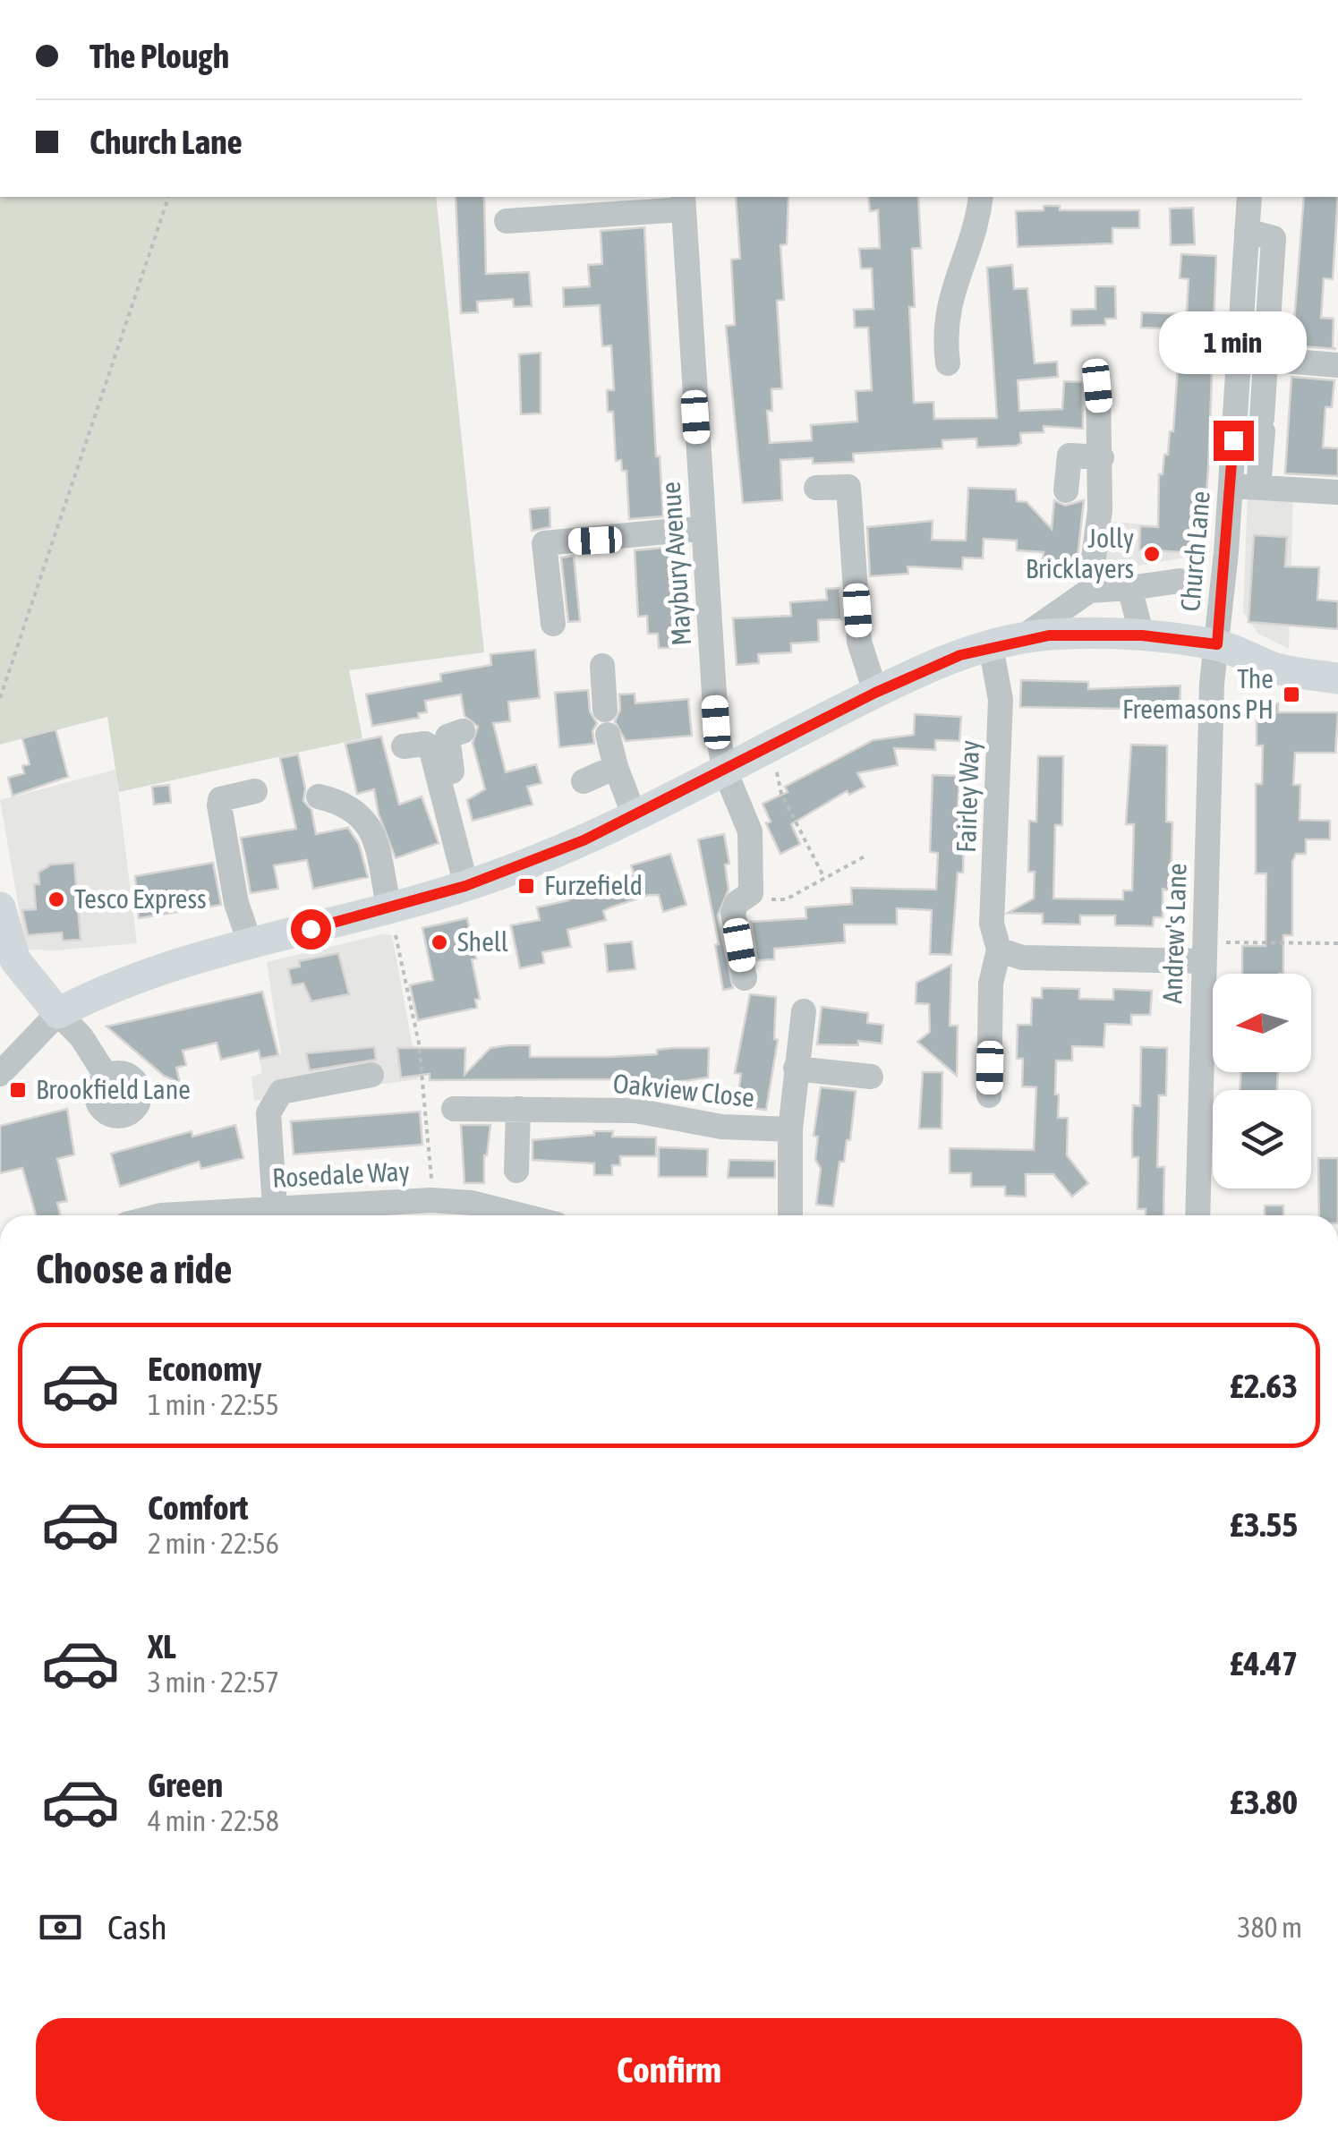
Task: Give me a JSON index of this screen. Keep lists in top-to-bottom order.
{
  "streets": {
    "street": [
      "Church Lane",
      "Maybury Avenue",
      "Fairley Way",
      "Andrew's Lane",
      "Oakview Close",
      "Rosedale Way"
    ]
  },
  "crossings": [
    ["Church Lane", "Andrew's Lane"]
  ],
  "places": {
    "other": ["Jolly Bricklayers", "Tesco Express", "Shell"],
    "transit": ["The Freemasons PH", "Furzefield", "Brookfield Lane"]
  },
  "north": "left",
  "page": {
    "banner": ["The Plough", "Church Lane"],
    "bubble": "1 min",
    "heading": "Choose a ride",
    "list": [
      {
        "name": "Economy",
        "note": "1 min · 22:55",
        "value": "£2.63"
      },
      {
        "name": "Comfort",
        "note": "2 min · 22:56",
        "value": "£3.55"
      },
      {
        "name": "XL",
        "note": "3 min · 22:57",
        "value": "£4.47"
      },
      {
        "name": "Green",
        "note": "4 min · 22:58",
        "value": "£3.80"
      }
    ],
    "pay": ["Cash", "380 m"],
    "buttons": "Confirm"
  }
}
